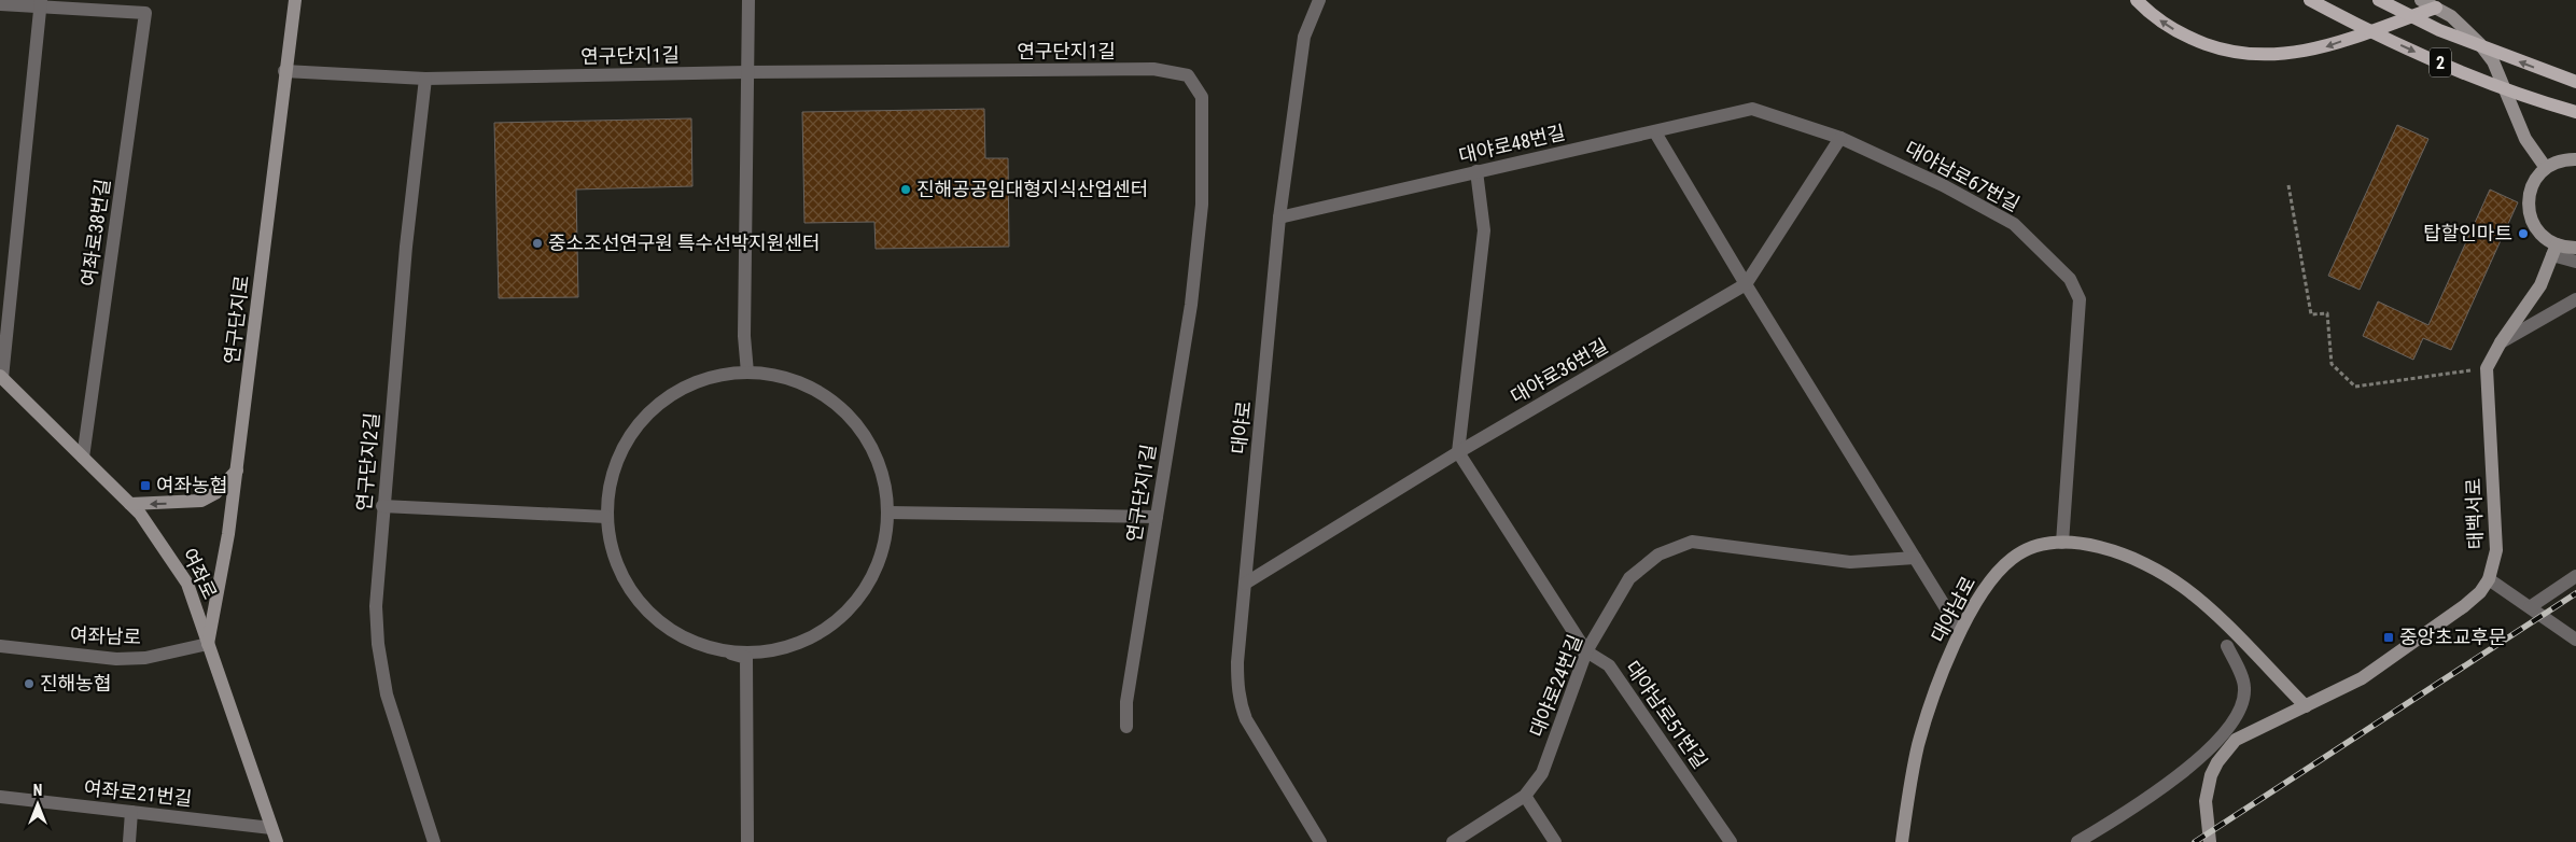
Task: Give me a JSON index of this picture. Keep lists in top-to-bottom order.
{
  "streets": {
    "main road": ["2"],
    "street": [
      "연구단지1길",
      "대야로48번길",
      "대야남로67번길",
      "여좌로38번길",
      "연구단지로",
      "대야로36번길",
      "대야로",
      "연구단지2길",
      "태백서로",
      "여좌로",
      "대야남로",
      "여좌남로",
      "대야로24번길",
      "대야남로51번길",
      "여좌로21번길"
    ]
  },
  "crossings": [
    ["연구단지1길", "연구단지로"],
    ["연구단지1길", "연구단지2길"],
    ["대야로48번길", "대야남로67번길"],
    ["대야로48번길", "대야로"],
    ["대야남로67번길", "대야로36번길"],
    ["대야남로67번길", "대야남로"],
    ["여좌로38번길", "여좌로"],
    ["연구단지로", "여좌로"],
    ["연구단지로", "여좌남로"],
    ["대야로36번길", "대야로"],
    ["대야로36번길", "대야남로51번길"],
    ["태백서로", "대야남로"],
    ["여좌로", "여좌남로"],
    ["여좌로", "여좌로21번길"],
    ["대야로24번길", "대야남로51번길"]
  ],
  "places": {
    "other": [
      "진해공공임대형지식산업센터",
      "탑할인마트",
      "중소조선연구원 특수선박지원센터",
      "진해농협"
    ],
    "transit": ["여좌농협", "중앙초교후문"]
  },
  "north": "top"
}
